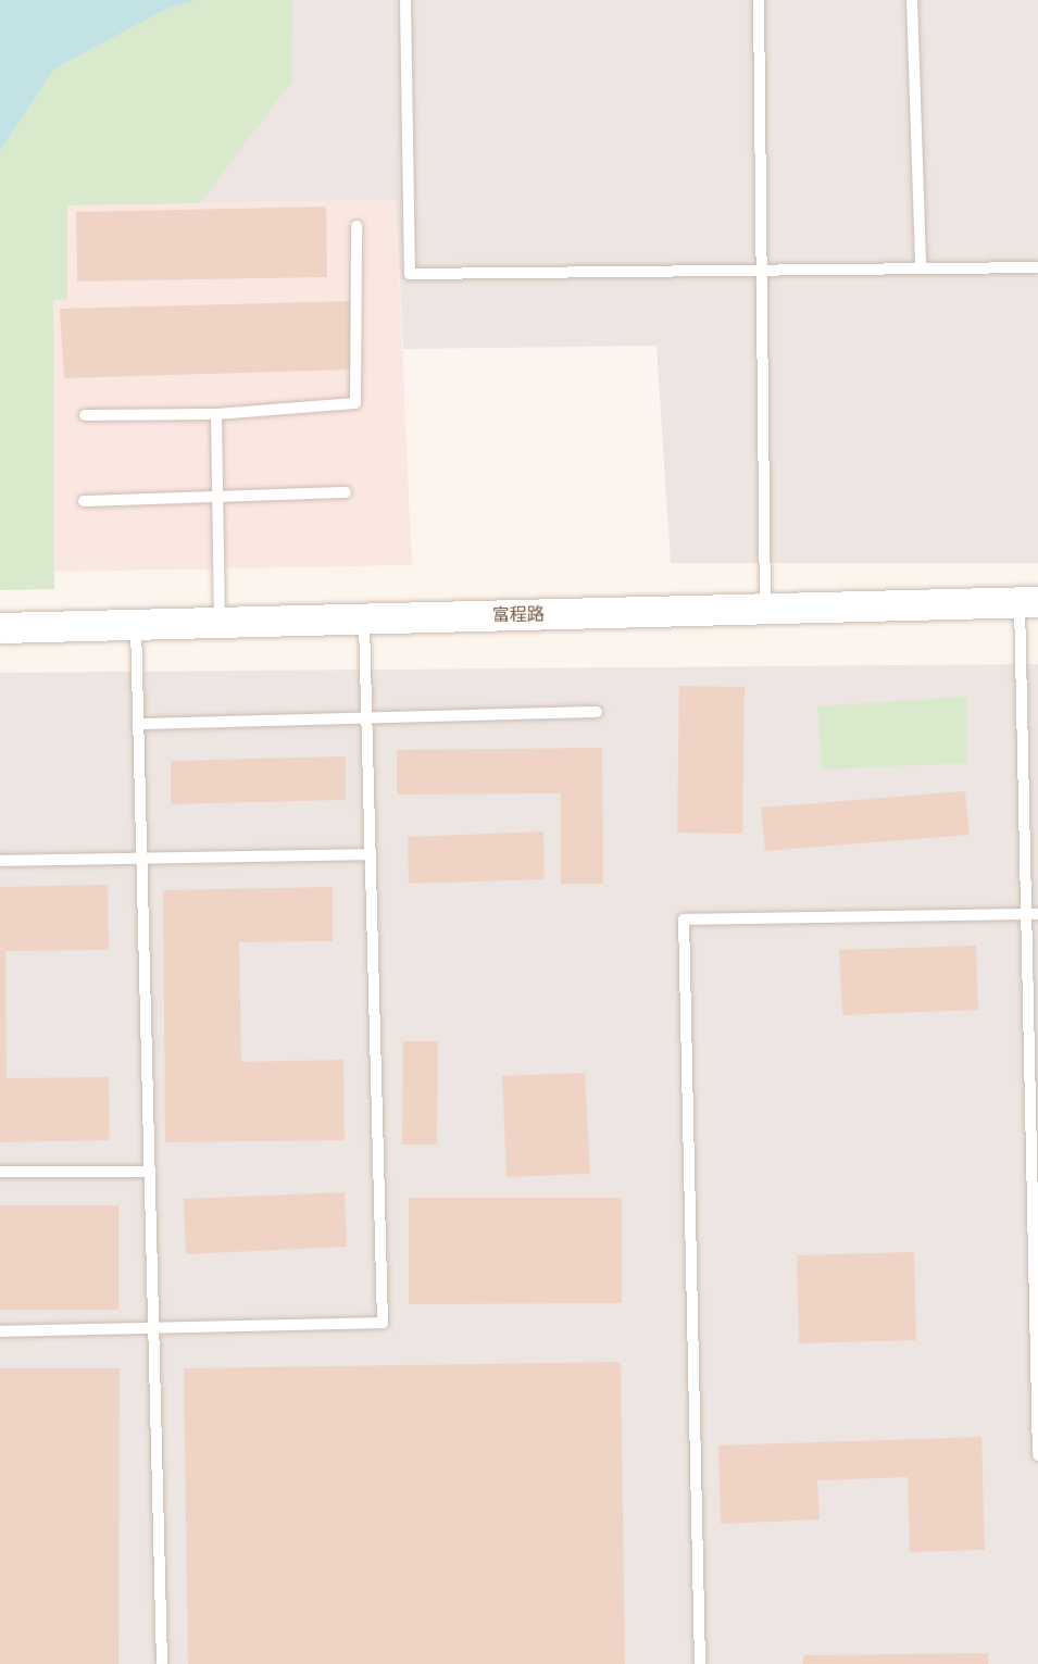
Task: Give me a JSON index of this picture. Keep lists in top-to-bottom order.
{
  "streets": {
    "main road": ["富程路"]
  }
}
